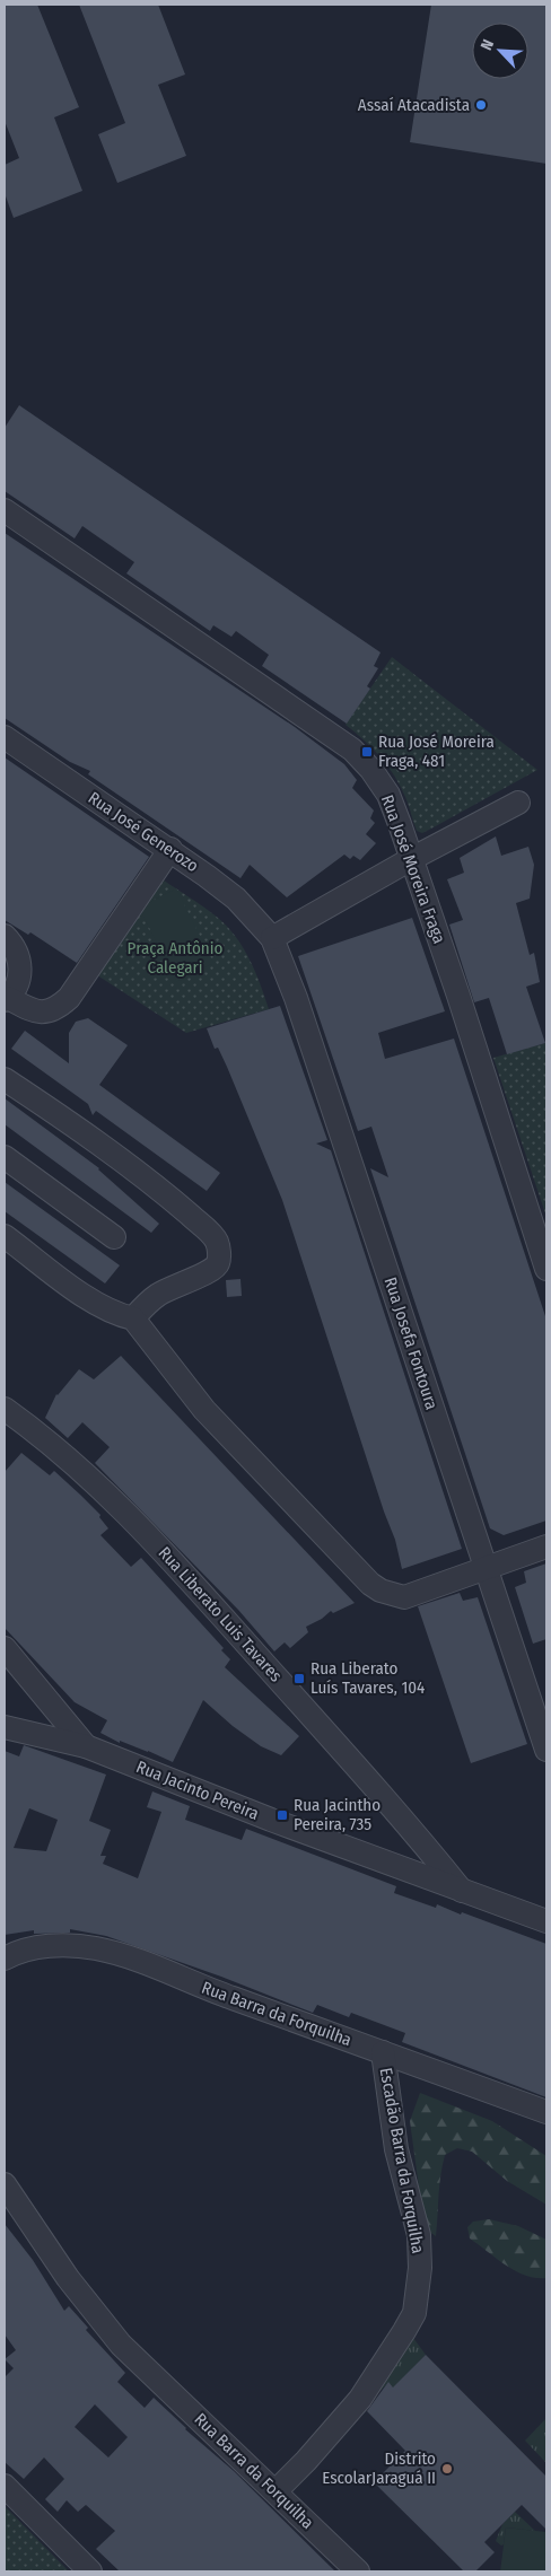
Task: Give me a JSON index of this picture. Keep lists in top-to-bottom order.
{
  "streets": {
    "street": [
      "Rua José Generozo",
      "Rua José Moreira Fraga",
      "Rua Josefa Fontoura",
      "Rua Liberato Luis Tavares",
      "Rua Jacinto Pereira",
      "Rua Barra da Forquilha",
      "Escadão Barra da Forquilha"
    ]
  },
  "crossings": [
    ["Rua José Generozo", "Rua Josefa Fontoura"],
    ["Rua Liberato Luis Tavares", "Rua Jacinto Pereira"],
    ["Rua Barra da Forquilha", "Escadão Barra da Forquilha"]
  ],
  "parks": ["Praça Antônio Calegari"],
  "places": {
    "other": ["Assaí Atacadista", "Distrito EscolarJaraguá II"],
    "transit": ["Rua José Moreira Fraga, 481", "Rua Liberato Luís Tavares, 104", "Rua Jacintho Pereira, 735"]
  },
  "north": "top left"
}
